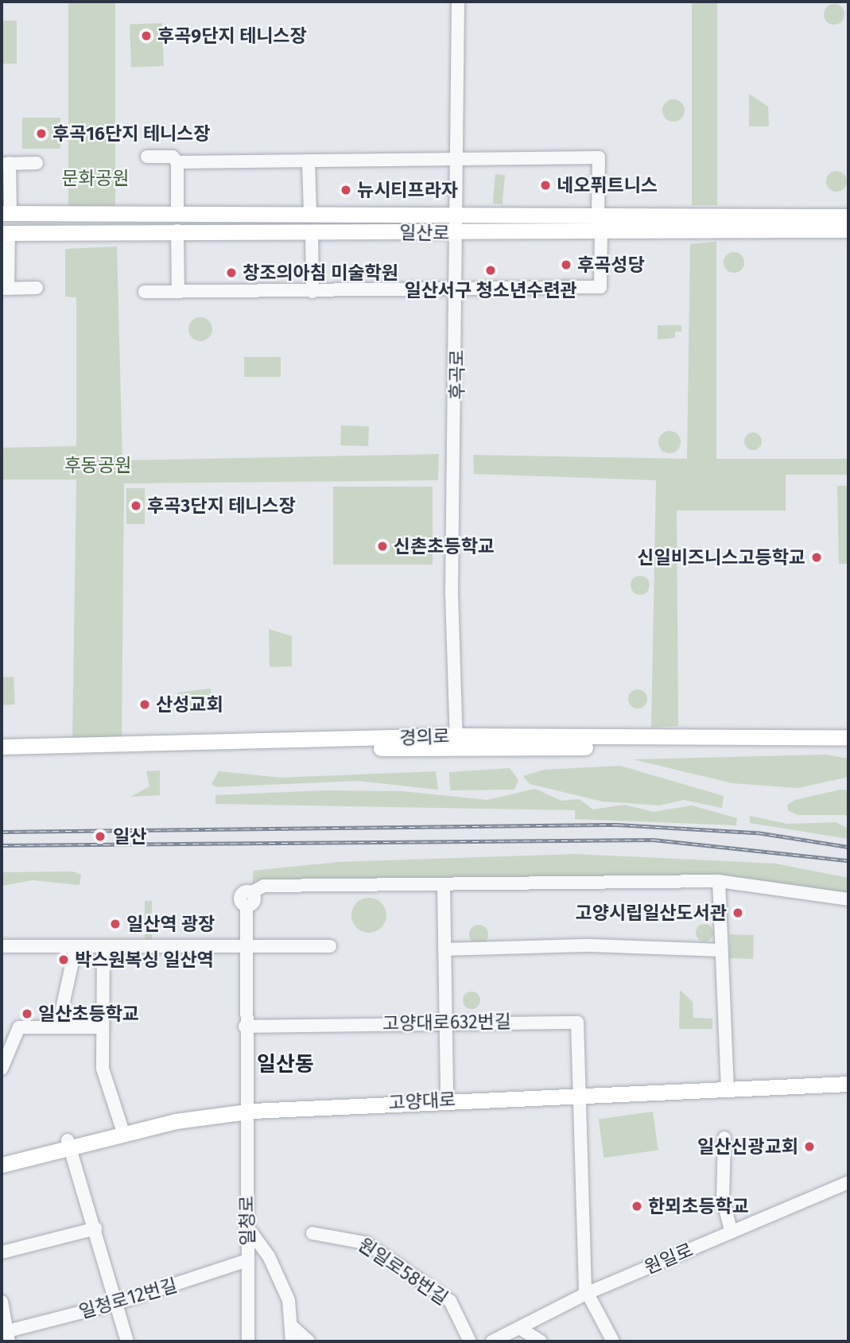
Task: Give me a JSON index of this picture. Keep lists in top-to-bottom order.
{
  "streets": {
    "main road": ["일산로", "경의로", "고양대로"],
    "street": [
      "후곡로",
      "고양대로632번길",
      "일청로",
      "원일로",
      "원일로58번길",
      "일청로12번길"
    ]
  },
  "crossings": [
    ["일산로", "후곡로"],
    ["후곡로", "경의로"],
    ["고양대로632번길", "고양대로"],
    ["고양대로632번길", "일청로"],
    ["고양대로", "일청로"],
    ["일청로", "일청로12번길"]
  ],
  "districts": ["일산동"],
  "parks": ["문화공원", "후동공원"],
  "places": [
    "후곡9단지 테니스장",
    "후곡16단지 테니스장",
    "네오퓌트니스",
    "뉴시티프라자",
    "후곡성당",
    "일산서구 청소년수련관",
    "창조의아침 미술학원",
    "후곡3단지 테니스장",
    "신촌초등학교",
    "신일비즈니스고등학교",
    "산성교회",
    "일산",
    "고양시립일산도서관",
    "일산역 광장",
    "박스원복싱 일산역",
    "일산초등학교",
    "일산신광교회",
    "한뫼초등학교"
  ]
}
